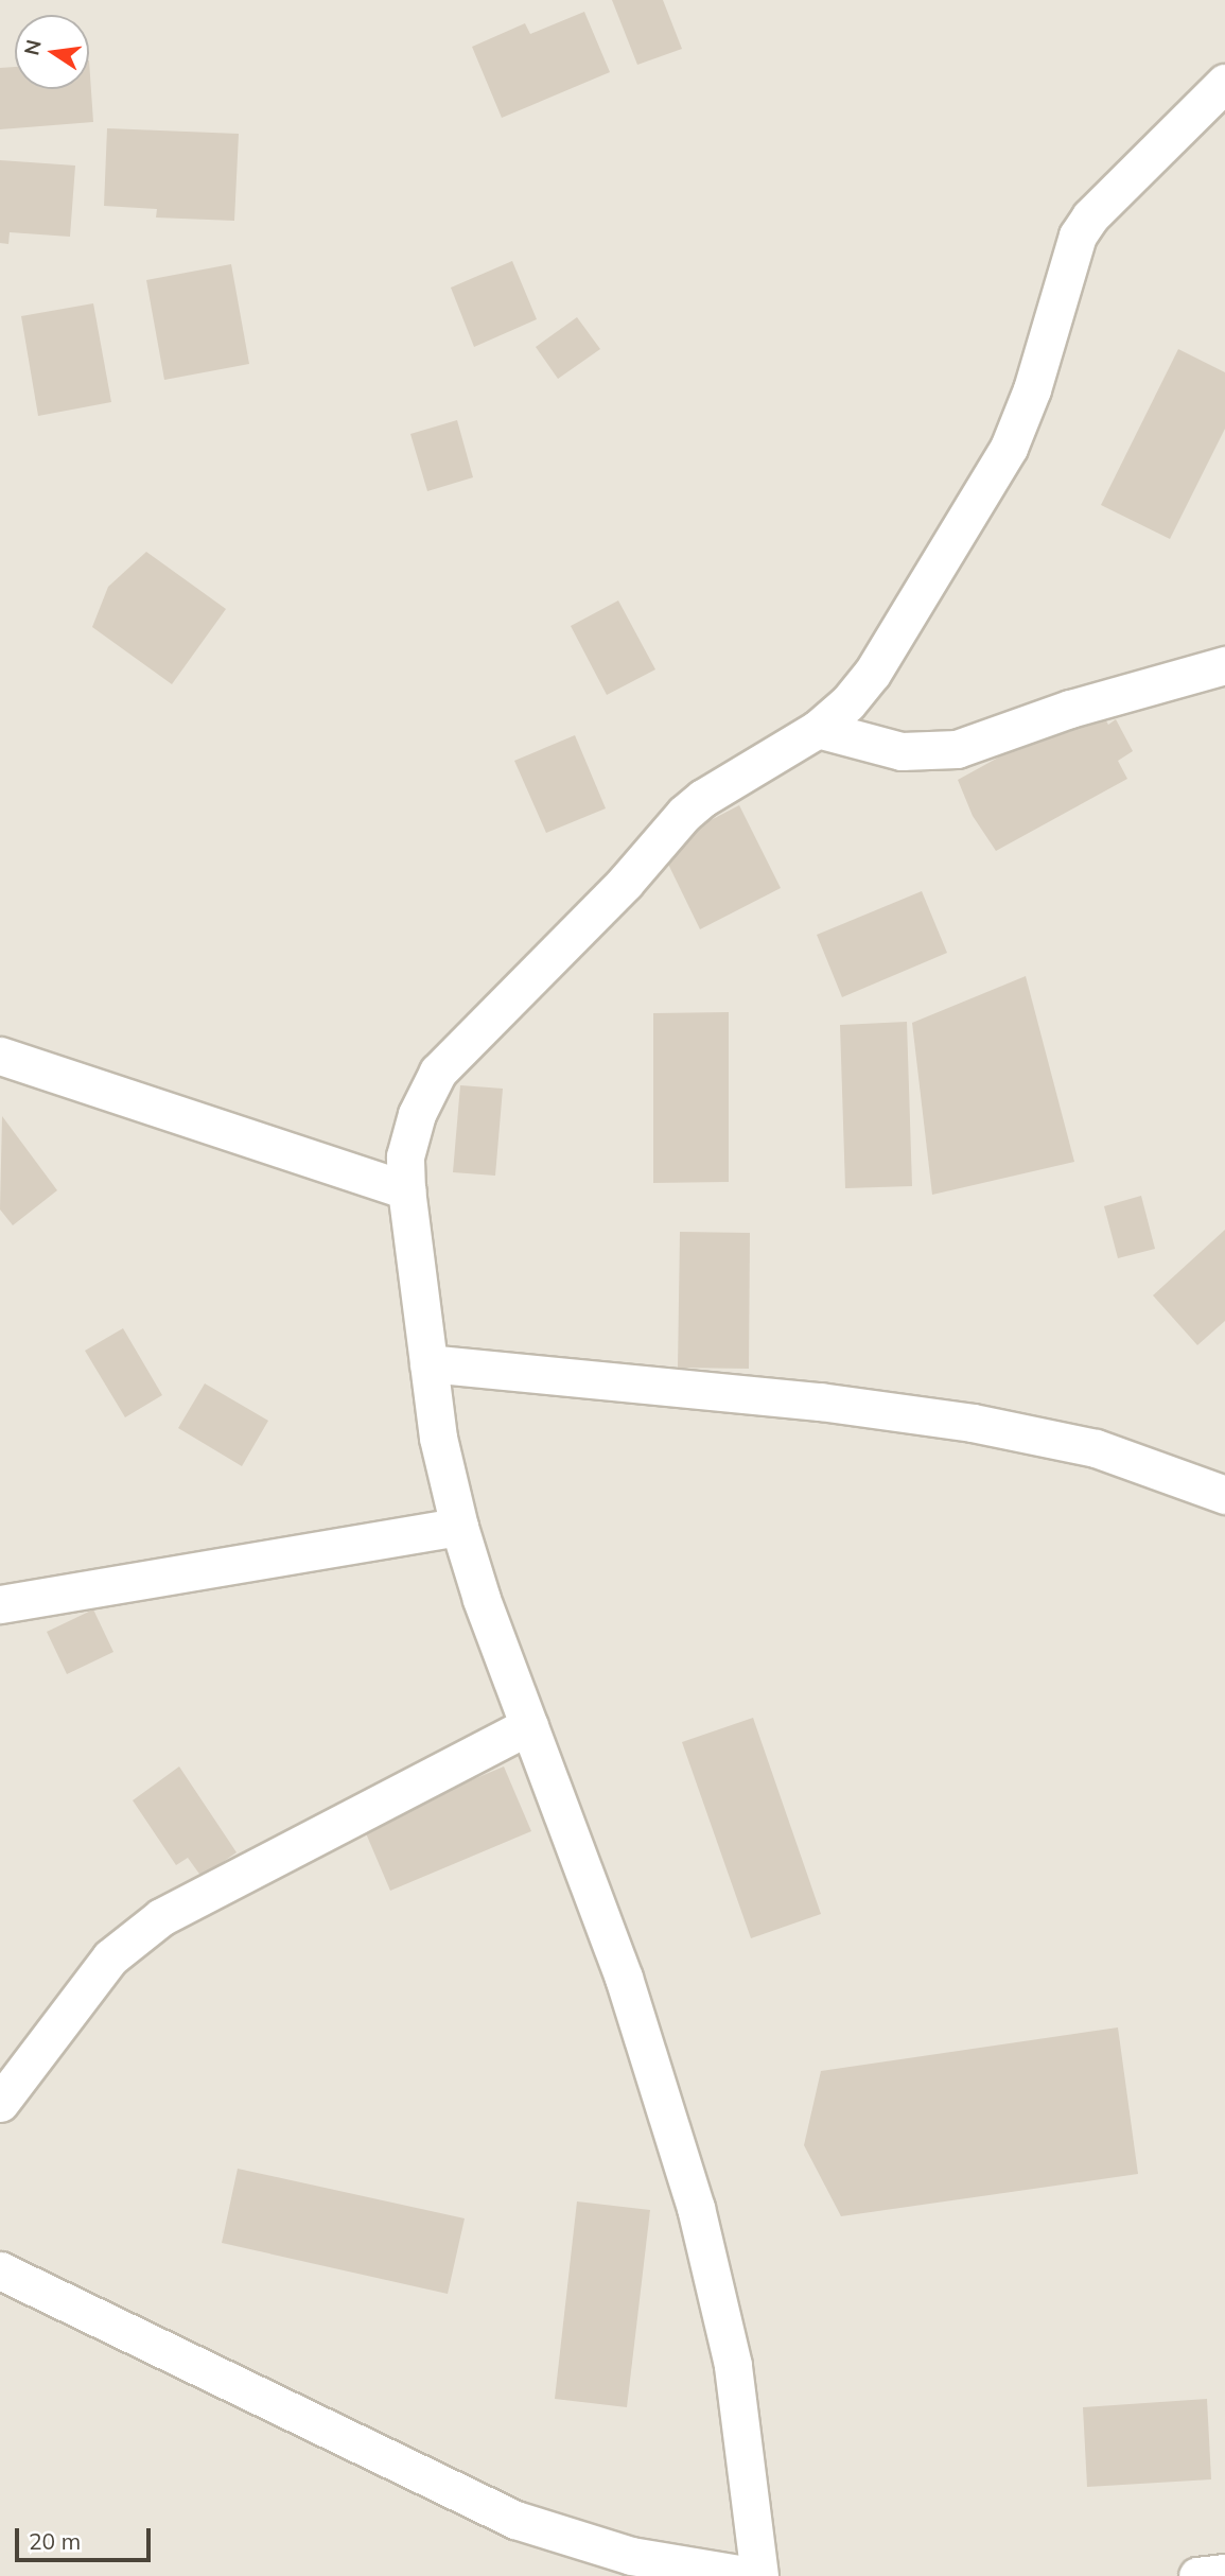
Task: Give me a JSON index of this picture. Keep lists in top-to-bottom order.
{
  "scale_bar": "20 m",
  "north": "left"
}
